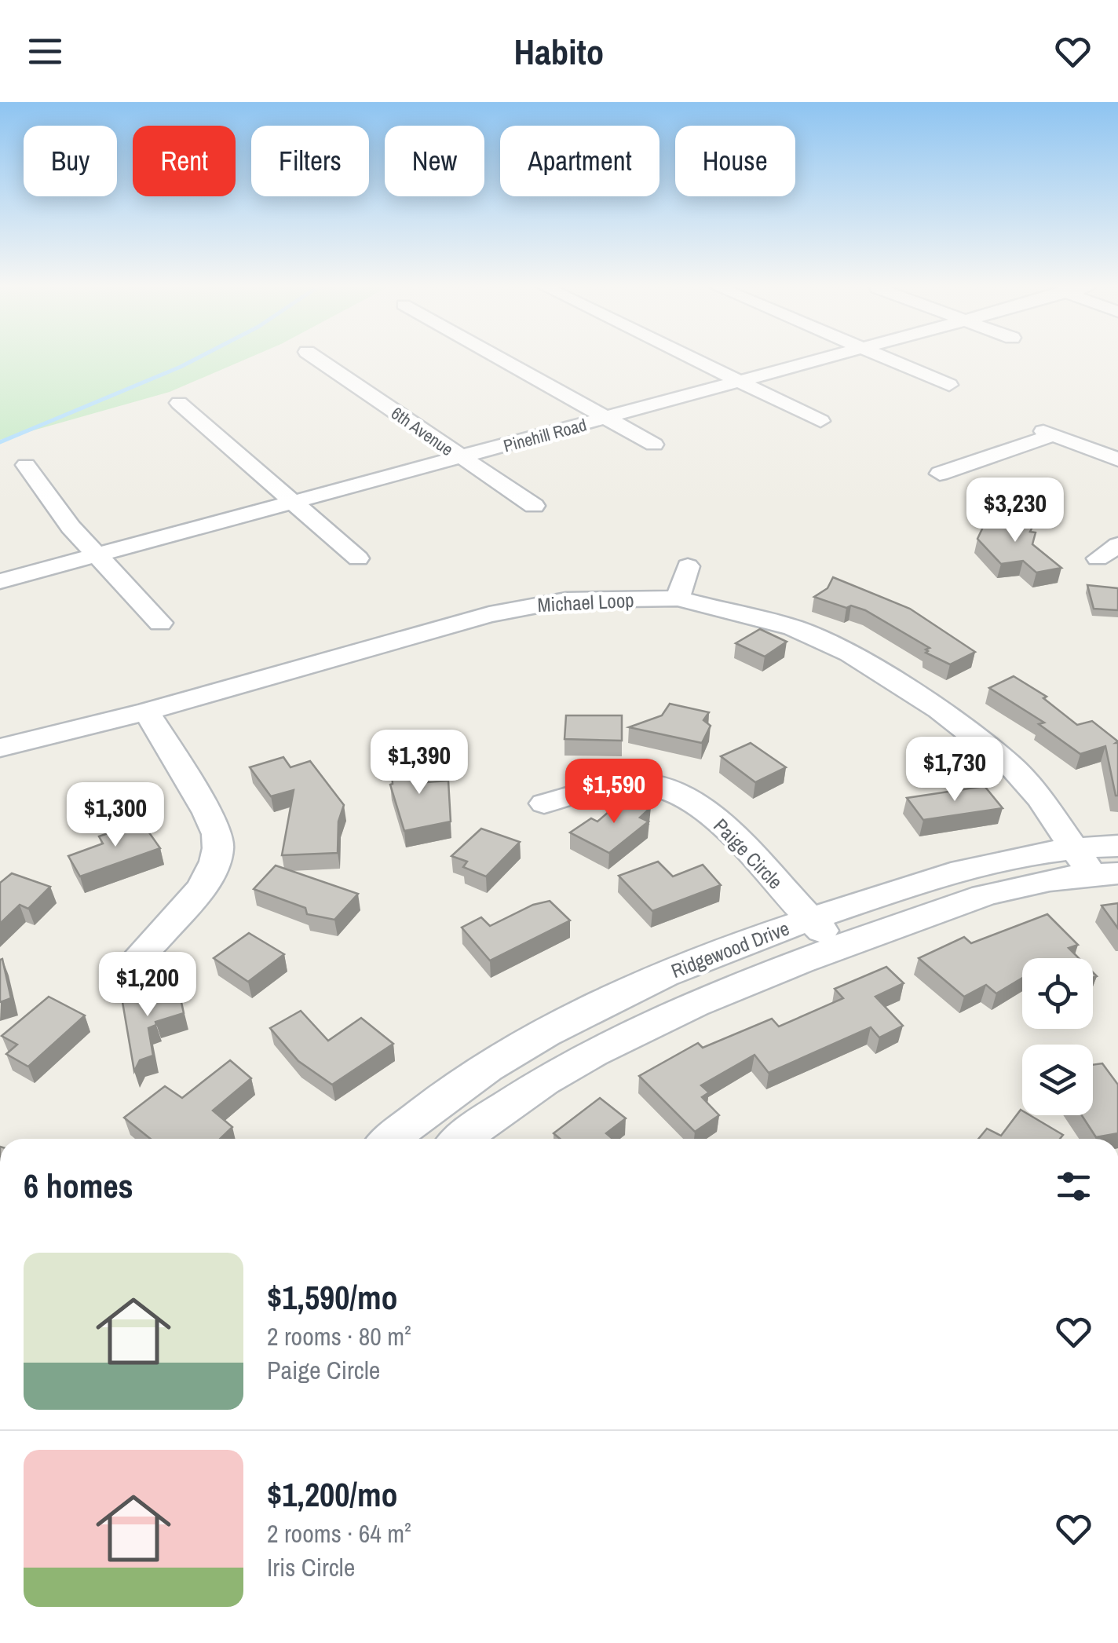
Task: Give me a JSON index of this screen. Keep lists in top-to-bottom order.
{
  "streets": {
    "street": [
      "6th Avenue",
      "Pinehill Road",
      "Michael Loop",
      "Paige Circle",
      "Ridgewood Drive"
    ]
  },
  "crossings": [
    ["6th Avenue", "Pinehill Road"],
    ["Michael Loop", "Ridgewood Drive"],
    ["Paige Circle", "Ridgewood Drive"]
  ],
  "page": {
    "header": "Habito",
    "chip": [
      "Buy",
      "Rent",
      "Filters",
      "New",
      "Apartment",
      "House"
    ],
    "price": [
      "$3,230",
      "$1,390",
      "$1,730",
      "$1,590",
      "$1,300",
      "$1,200"
    ],
    "heading": "6 homes",
    "list": [
      {
        "name": "$1,590/mo",
        "note": "2 rooms · 80 m² · Paige Circle"
      },
      {
        "name": "$1,200/mo",
        "note": "2 rooms · 64 m² · Iris Circle"
      }
    ]
  }
}
